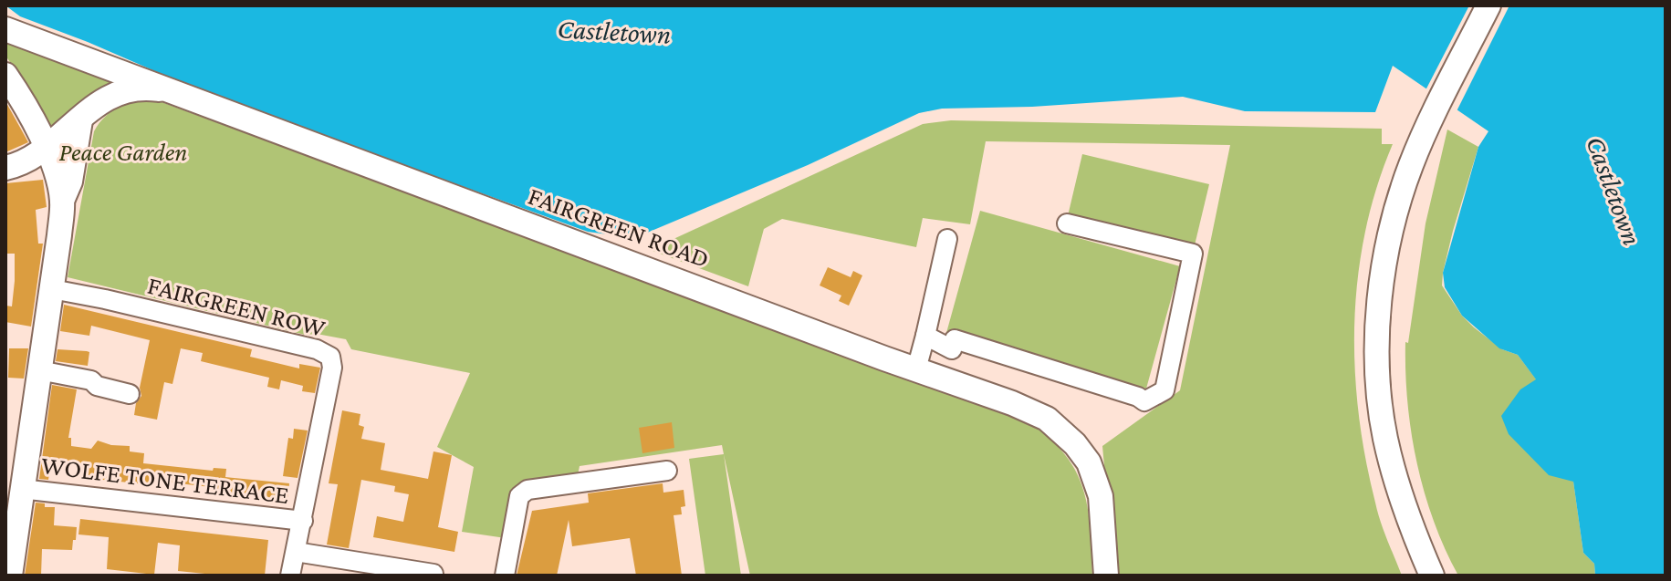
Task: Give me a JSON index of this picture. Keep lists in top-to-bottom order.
{
  "streets": {
    "main road": ["FAIRGREEN ROAD"],
    "street": ["FAIRGREEN ROW", "WOLFE TONE TERRACE"]
  },
  "crossings": [
    ["FAIRGREEN ROW", "WOLFE TONE TERRACE"]
  ],
  "water": ["Castletown"],
  "parks": ["Peace Garden"]
}
